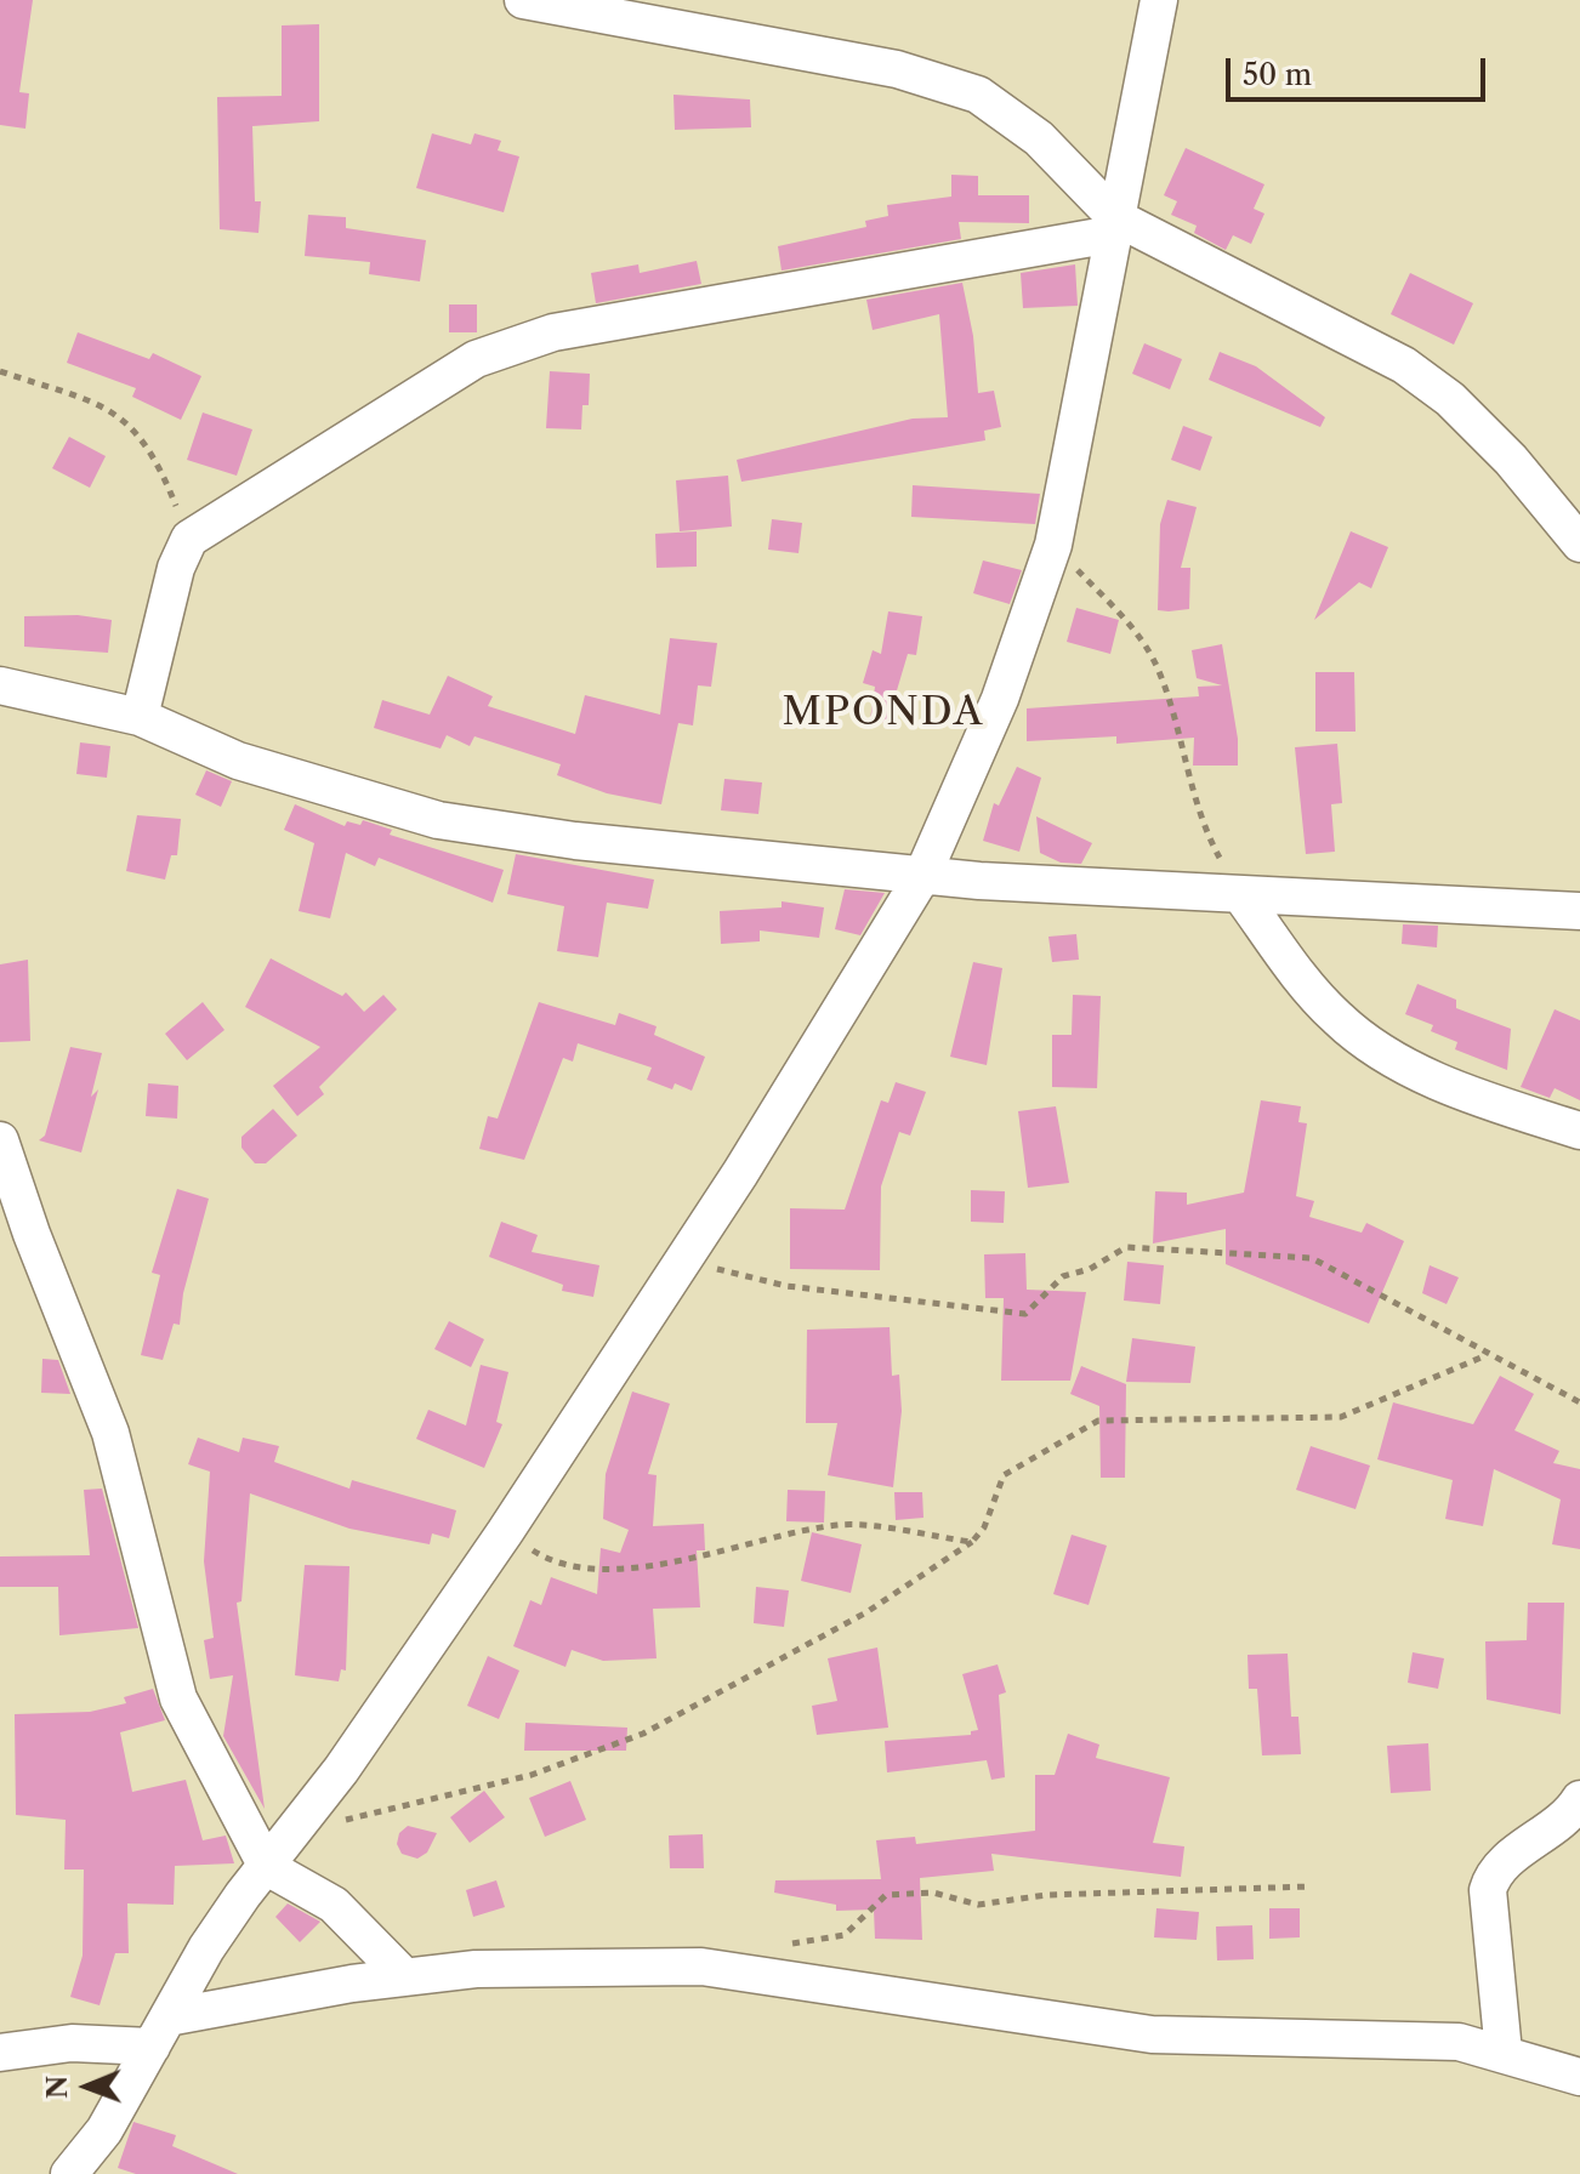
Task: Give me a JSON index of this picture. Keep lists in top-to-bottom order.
{
  "districts": ["MPONDA"],
  "scale_bar": "50 m",
  "north": "left"
}
